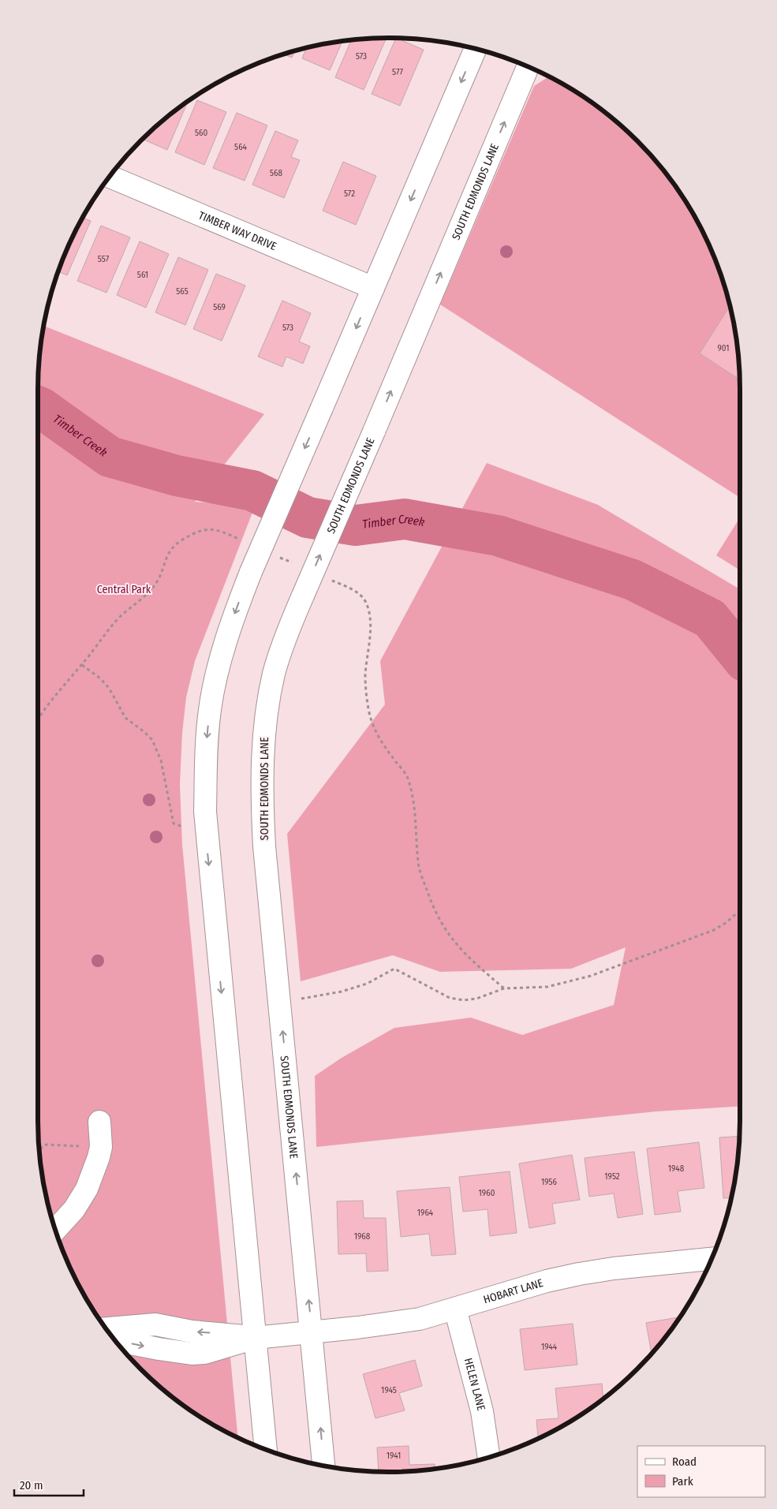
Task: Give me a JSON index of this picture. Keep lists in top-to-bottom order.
{
  "streets": {
    "main road": [
      "SOUTH EDMONDS LANE",
      "TIMBER WAY DRIVE",
      "HOBART LANE",
      "HELEN LANE"
    ]
  },
  "crossings": [
    ["SOUTH EDMONDS LANE", "HOBART LANE"],
    ["HOBART LANE", "HELEN LANE"]
  ],
  "water": ["Timber Creek"],
  "parks": ["Central Park"],
  "house_numbers": [
    "573",
    "577",
    "560",
    "564",
    "568",
    "572",
    "557",
    "561",
    "565",
    "569",
    "573",
    "901",
    "1948",
    "1952",
    "1956",
    "1960",
    "1964",
    "1968",
    "1944",
    "1945",
    "1941"
  ],
  "legend": ["Road", "Park"],
  "scale_bar": "20 m"
}
